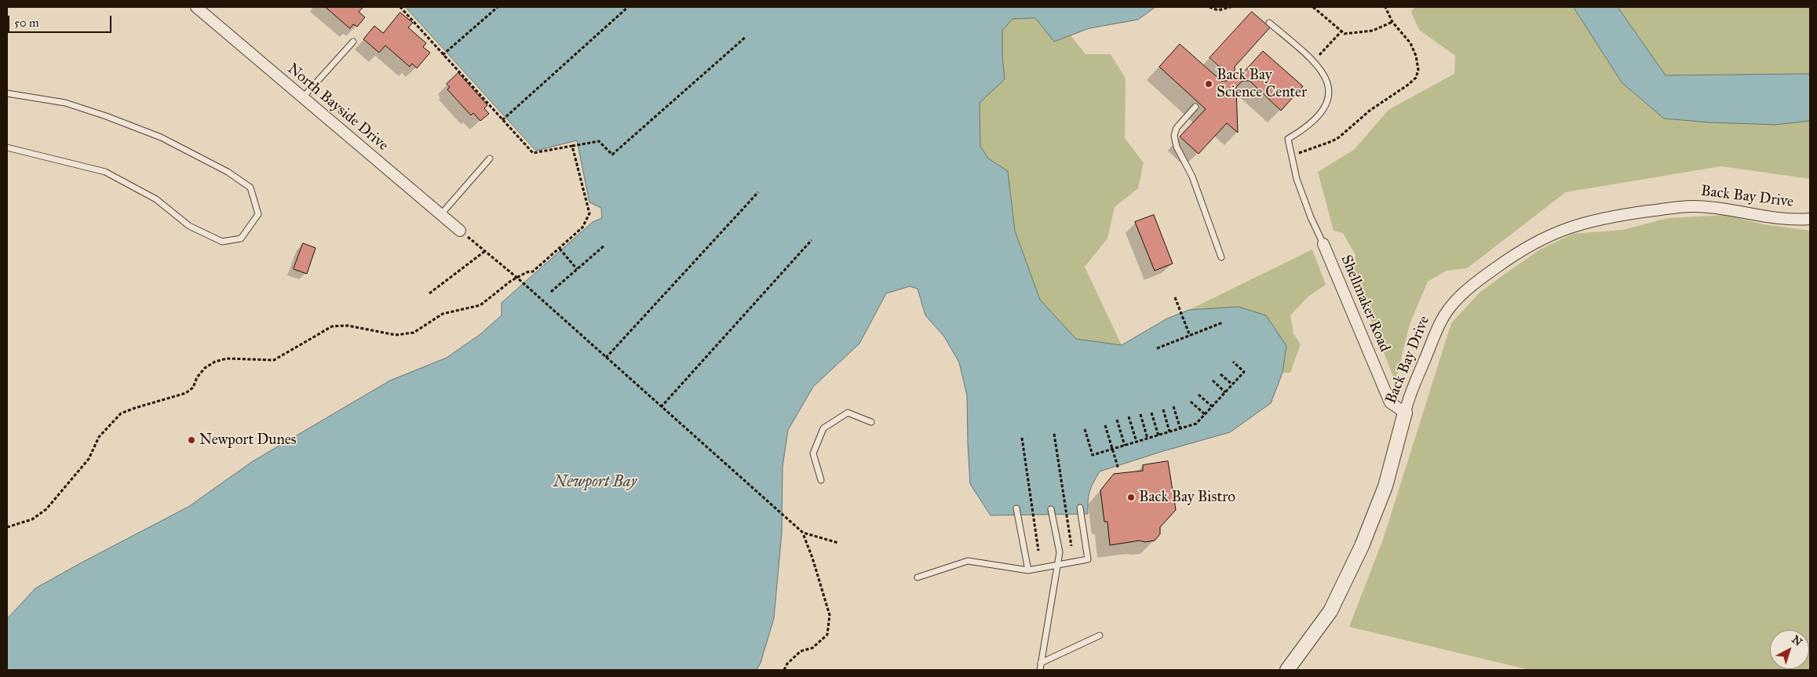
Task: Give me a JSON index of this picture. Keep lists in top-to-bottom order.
{
  "streets": {
    "street": ["North Bayside Drive", "Back Bay Drive", "Shellmaker Road"]
  },
  "crossings": [
    ["Back Bay Drive", "Shellmaker Road"]
  ],
  "water": ["Newport Bay"],
  "places": ["Back Bay Science Center", "Newport Dunes", "Back Bay Bistro"],
  "scale_bar": "50 m",
  "north": "top right"
}
